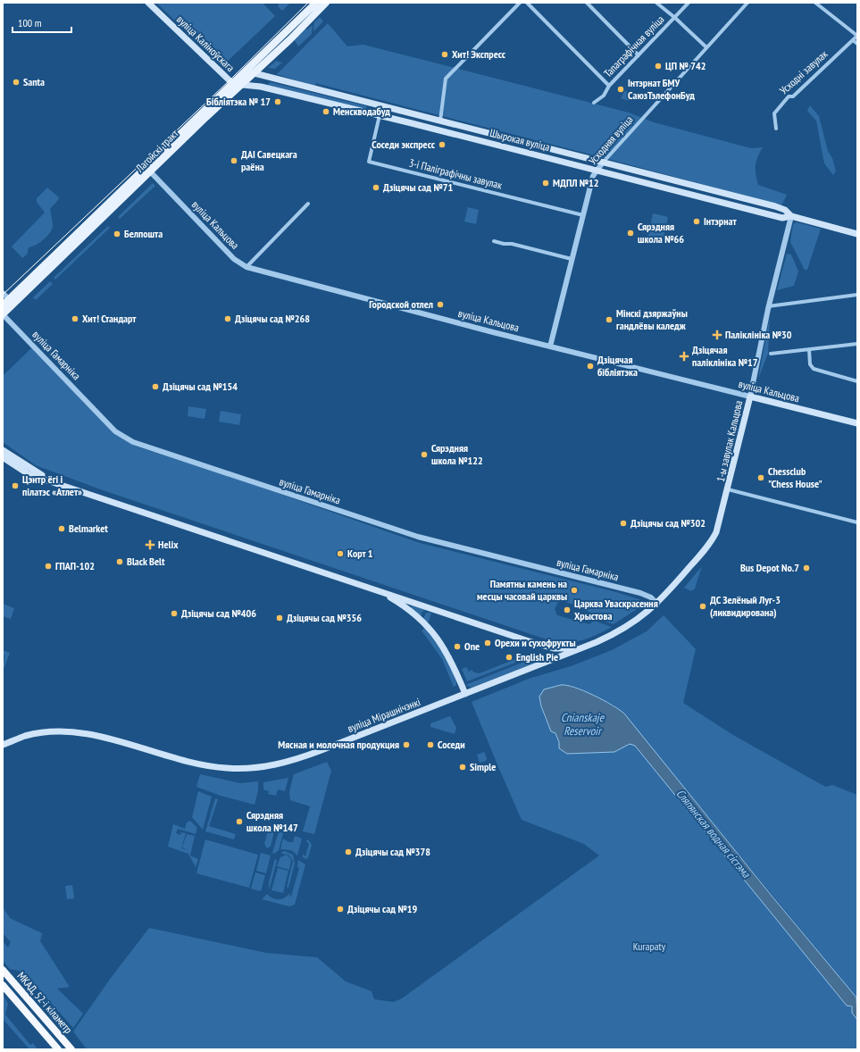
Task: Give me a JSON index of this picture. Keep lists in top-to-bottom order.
{
  "streets": {
    "highway": ["МКАД, 52-і кіламетр"],
    "main road": [
      "вуліца Каліноўскага",
      "Шырокая вуліца",
      "Лагойскі тракт",
      "вуліца Кальцова",
      "1-ы завулак Кальцова",
      "вуліца Мірашнічэнкі"
    ],
    "street": [
      "Тапаграфічная вуліца",
      "Усходні завулак",
      "Усходняя вуліца",
      "3-і Паліграфічны завулак",
      "вуліца Гамарніка"
    ]
  },
  "crossings": [
    ["вуліца Каліноўскага", "Шырокая вуліца"],
    ["вуліца Каліноўскага", "Лагойскі тракт"],
    ["Шырокая вуліца", "Усходняя вуліца"],
    ["Шырокая вуліца", "Лагойскі тракт"],
    ["Шырокая вуліца", "3-і Паліграфічны завулак"],
    ["Шырокая вуліца", "1-ы завулак Кальцова"],
    ["Усходняя вуліца", "3-і Паліграфічны завулак"],
    ["Усходняя вуліца", "вуліца Кальцова"],
    ["Лагойскі тракт", "вуліца Кальцова"],
    ["Лагойскі тракт", "вуліца Гамарніка"],
    ["вуліца Кальцова", "1-ы завулак Кальцова"],
    ["вуліца Гамарніка", "вуліца Мірашнічэнкі"],
    ["1-ы завулак Кальцова", "вуліца Мірашнічэнкі"]
  ],
  "water": ["Cnianskaje Reservoir", "Сляпянская водная сістэма"],
  "parks": ["Kurapaty"],
  "places": {
    "other": [
      "Хит! Экспресс",
      "ЦП № 742",
      "Santa",
      "Інтэрнат БМУ СаюзТэлефонБуд",
      "Бібліятэка № 17",
      "Менскводабуд",
      "Соседи экспресс",
      "ДАІ Савецкага раёна",
      "МДПЛ №12",
      "Дзіцячы сад №71",
      "Інтэрнат",
      "Сярэдняя школа №66",
      "Белпошта",
      "Городской отлел",
      "Хит! Стандарт",
      "Дзіцячы сад №268",
      "Мінскі дзяржаўны гандлёвы каледж",
      "Дзіцячая бібліятэка",
      "Дзіцячы сад №154",
      "Сярэдняя школа №122",
      "Chessclub \"Chess House\"",
      "Цэнтр ёгі і пілатэс «Атлет»",
      "Дзіцячы сад №302",
      "Belmarket",
      "Корт 1",
      "Black Belt",
      "ГПАП-102",
      "Bus Depot No.7",
      "Памятны камень на месцы часовай царквы",
      "ДС Зелёный Луг-3 (ликвидирована)",
      "Царква Уваскрасення Хрыстова",
      "Дзіцячы сад №406",
      "Дзіцячы сад №356",
      "Орехи и сухофрукты",
      "One",
      "English Pie",
      "Мясная и молочная продукция",
      "Соседи",
      "Simple",
      "Сярэдняя школа №147",
      "Дзіцячы сад №378",
      "Дзіцячы сад №19"
    ],
    "health": ["Паліклініка №30", "Дзіцячая паліклініка №17", "Helix"]
  },
  "scale_bar": "100 m"
}
